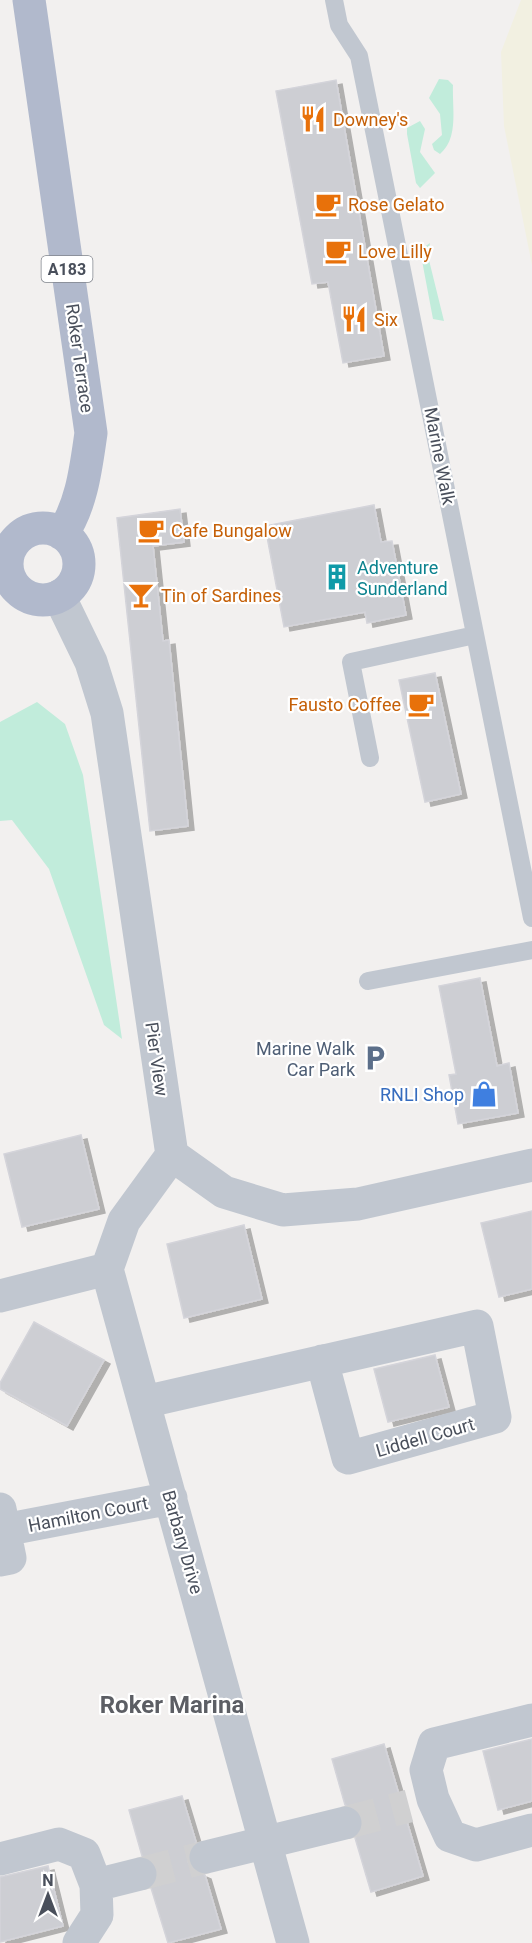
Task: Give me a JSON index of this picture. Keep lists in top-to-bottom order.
{
  "streets": {
    "main road": ["A183", "Roker Terrace"],
    "street": [
      "Pier View",
      "Liddell Court",
      "Hamilton Court",
      "Barbary Drive"
    ],
    "lane": ["Marine Walk"]
  },
  "crossings": [
    ["Roker Terrace", "Pier View"],
    ["Liddell Court", "Barbary Drive"],
    ["Hamilton Court", "Barbary Drive"]
  ],
  "districts": ["Roker Marina"],
  "places": {
    "restaurant": ["Downey's", "Six"],
    "cafe": [
      "Rose Gelato",
      "Love Lilly",
      "Cafe Bungalow",
      "Fausto Coffee"
    ],
    "building": ["Adventure Sunderland"],
    "bar": ["Tin of Sardines"],
    "parking": ["Marine Walk Car Park"],
    "shop": ["RNLI Shop"]
  },
  "north": "top"
}
